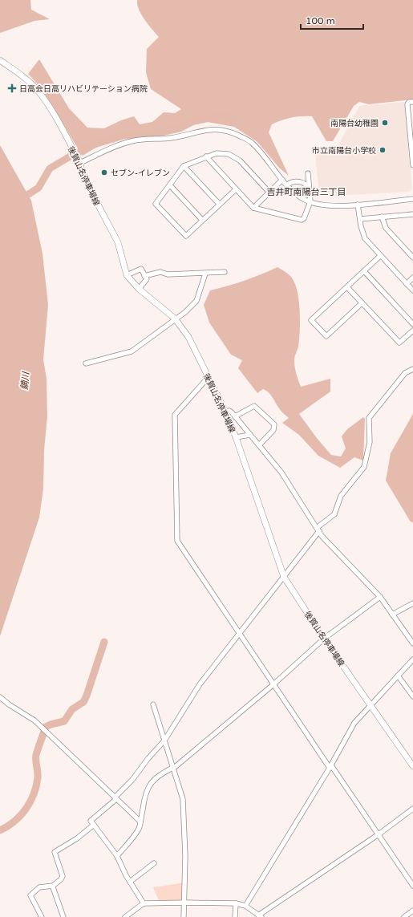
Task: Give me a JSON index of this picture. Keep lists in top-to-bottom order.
{
  "streets": {
    "main road": ["後賀山名停車場線"]
  },
  "districts": ["吉井町南陽台三丁目"],
  "water": ["鏑川"],
  "places": {
    "health": ["日高会日高リハビリテーション病院"],
    "other": ["南陽台幼稚園", "市立南陽台小学校", "セブン-イレブン"]
  },
  "scale_bar": "100 m"
}
